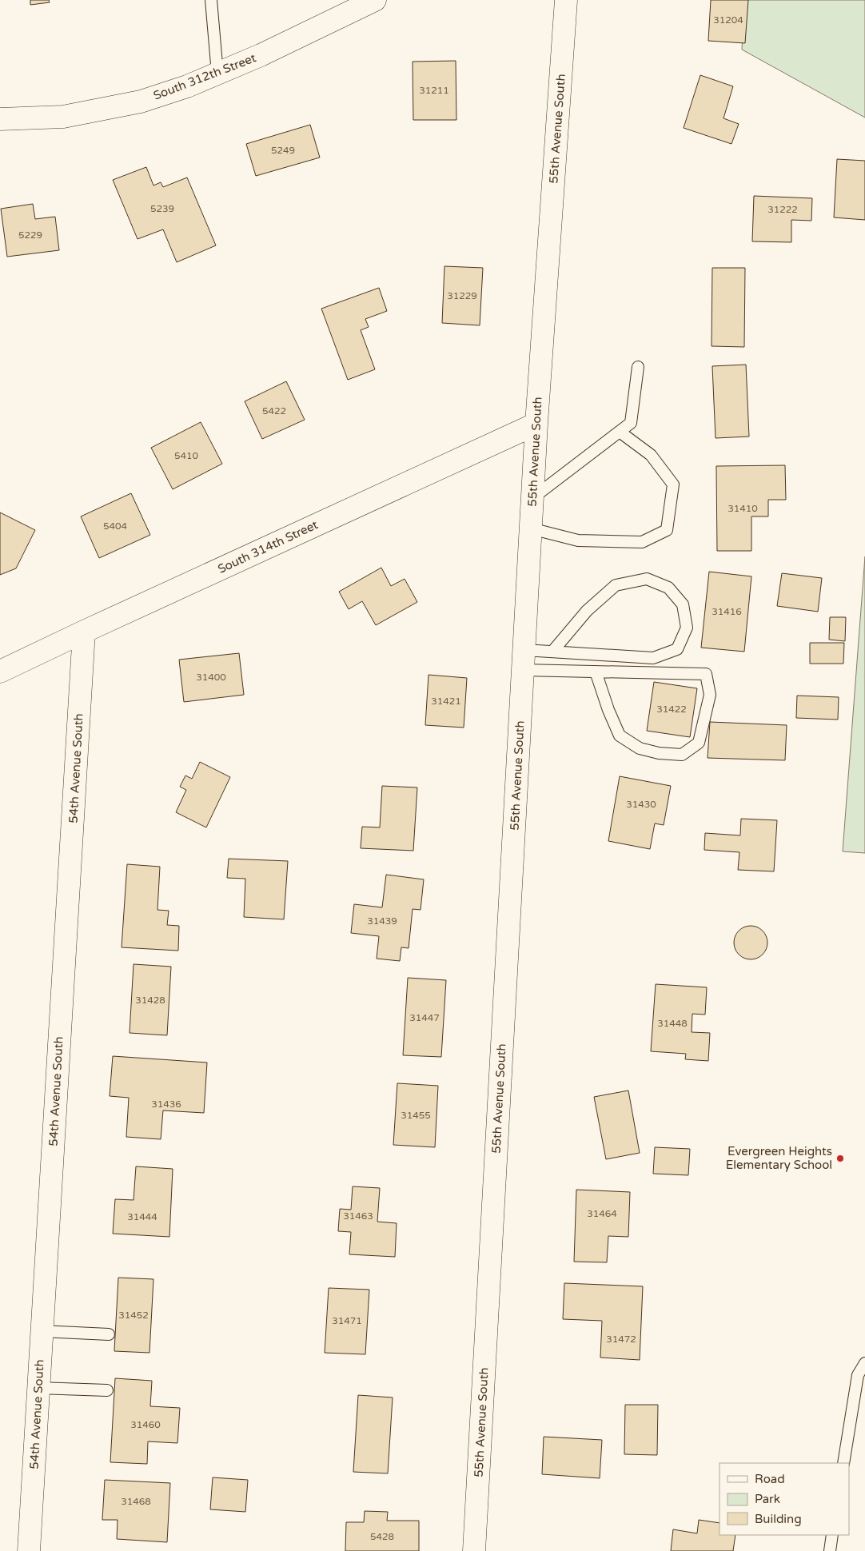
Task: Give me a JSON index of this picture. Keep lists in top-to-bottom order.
{
  "streets": {
    "street": [
      "South 312th Street",
      "55th Avenue South",
      "South 314th Street",
      "54th Avenue South"
    ]
  },
  "crossings": [
    ["55th Avenue South", "South 314th Street"],
    ["South 314th Street", "54th Avenue South"]
  ],
  "places": ["Evergreen Heights Elementary School"],
  "house_numbers": [
    "31204",
    "31211",
    "5249",
    "5239",
    "31222",
    "5229",
    "31229",
    "5422",
    "5410",
    "31410",
    "5404",
    "31416",
    "31400",
    "31421",
    "31422",
    "31430",
    "31439",
    "31428",
    "31447",
    "31448",
    "31436",
    "31455",
    "31464",
    "31463",
    "31444",
    "31452",
    "31471",
    "31472",
    "31460",
    "31468",
    "5428"
  ],
  "legend": ["Road", "Park", "Building"]
}
